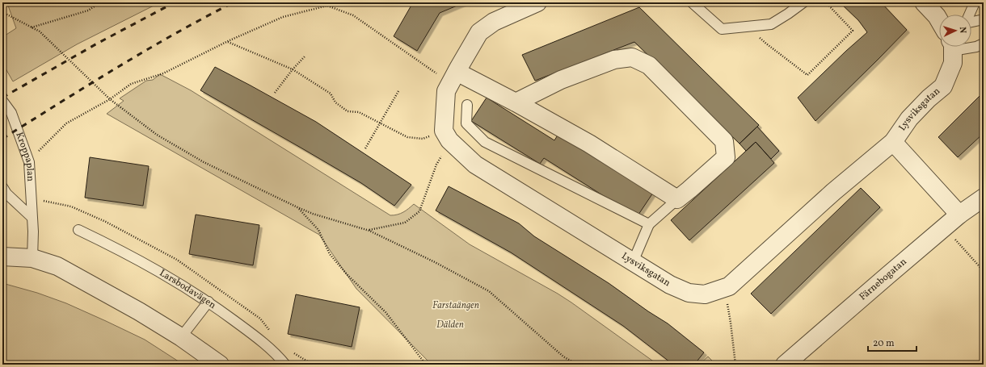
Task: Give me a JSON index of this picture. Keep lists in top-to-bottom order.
{
  "streets": {
    "street": ["Lysviksgatan", "Färnebogatan"],
    "lane": ["Kroppaplan", "Larsbodavägen"]
  },
  "crossings": [
    ["Lysviksgatan", "Färnebogatan"]
  ],
  "parks": ["Farstaängen", "Dälden"],
  "scale_bar": "20 m",
  "north": "right"
}
